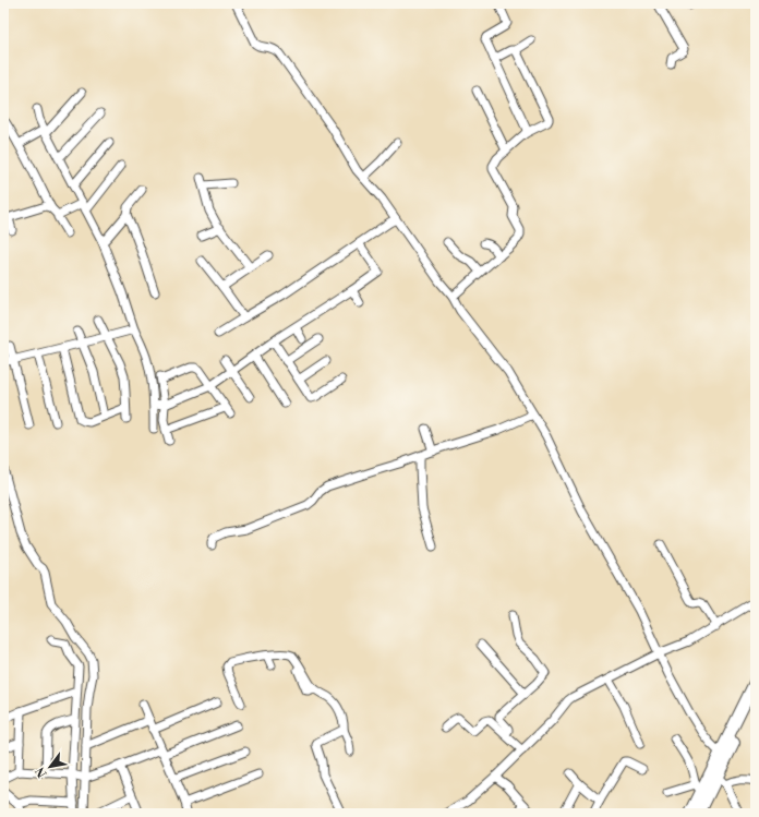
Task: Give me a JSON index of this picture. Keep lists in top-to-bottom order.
{
  "north": "bottom left"
}
